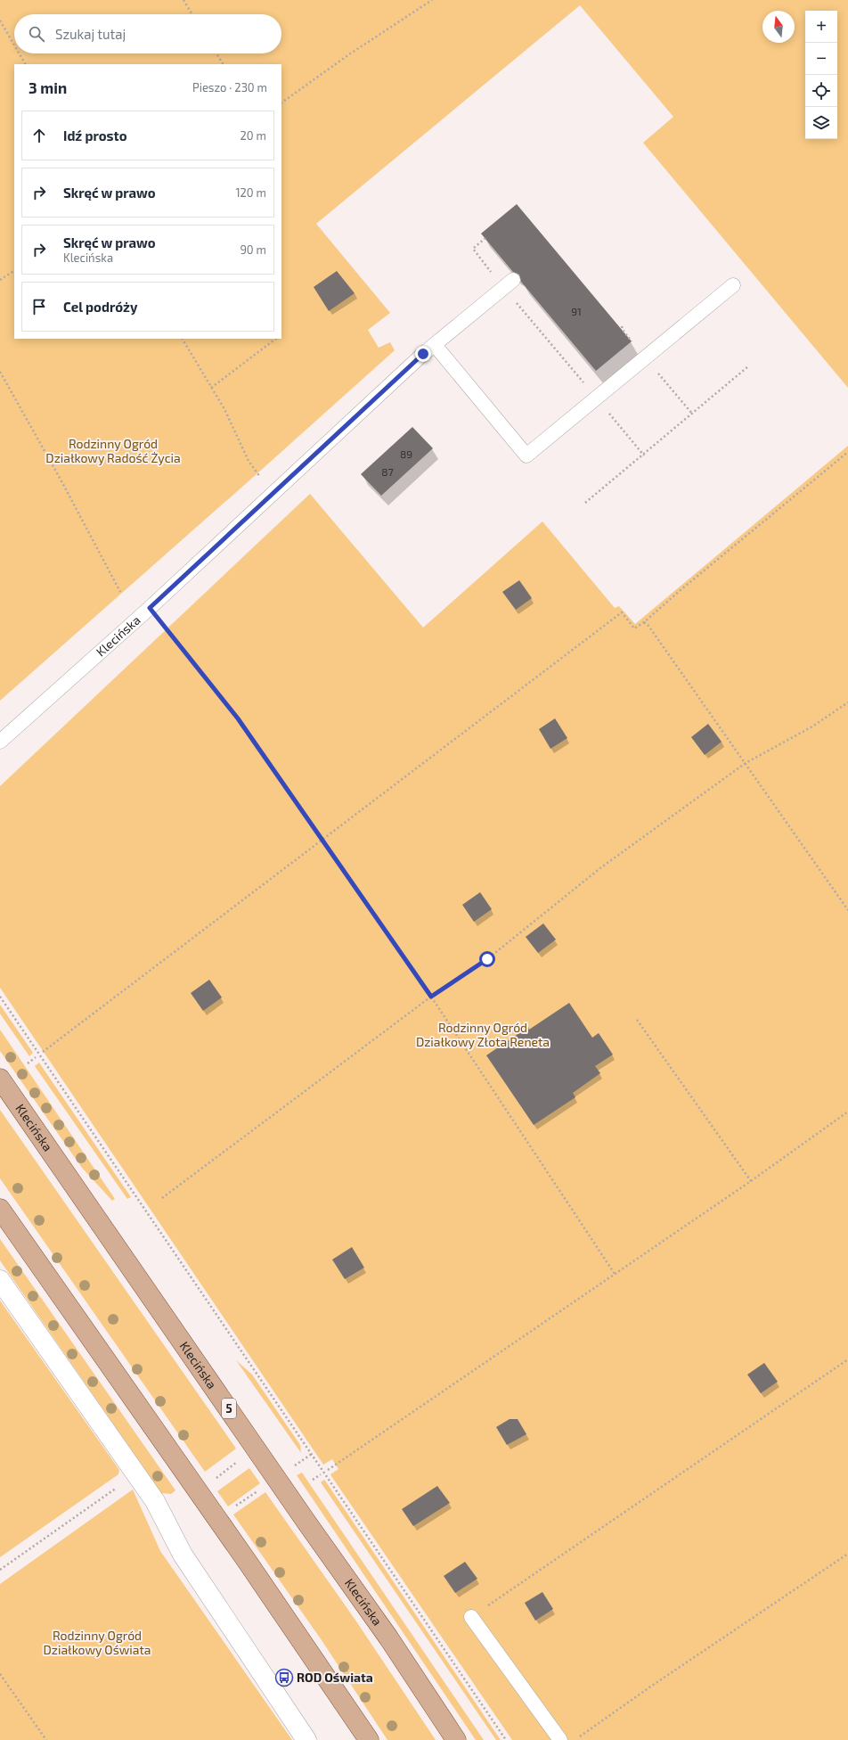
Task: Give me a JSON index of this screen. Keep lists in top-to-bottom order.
{
  "streets": {
    "main road": ["Klecińska", "5"]
  },
  "parks": ["Rodzinny Ogród Działkowy Radość Życia", "Rodzinny Ogród Działkowy Złota Reneta", "Rodzinny Ogród Działkowy Oświata"],
  "places": {
    "bus stop": ["ROD Oświata"]
  },
  "house_numbers": ["91", "89", "87"],
  "north": "top",
  "page": {
    "map_buttons": ["+", "−"],
    "search": "Szukaj tutaj",
    "heading": ["3 min", "Pieszo · 230 m"],
    "list": [
      ["Idź prosto", "20 m"],
      ["Skręć w prawo", "120 m"],
      ["Skręć w prawo", "Klecińska", "90 m"],
      "Cel podróży"
    ]
  }
}
